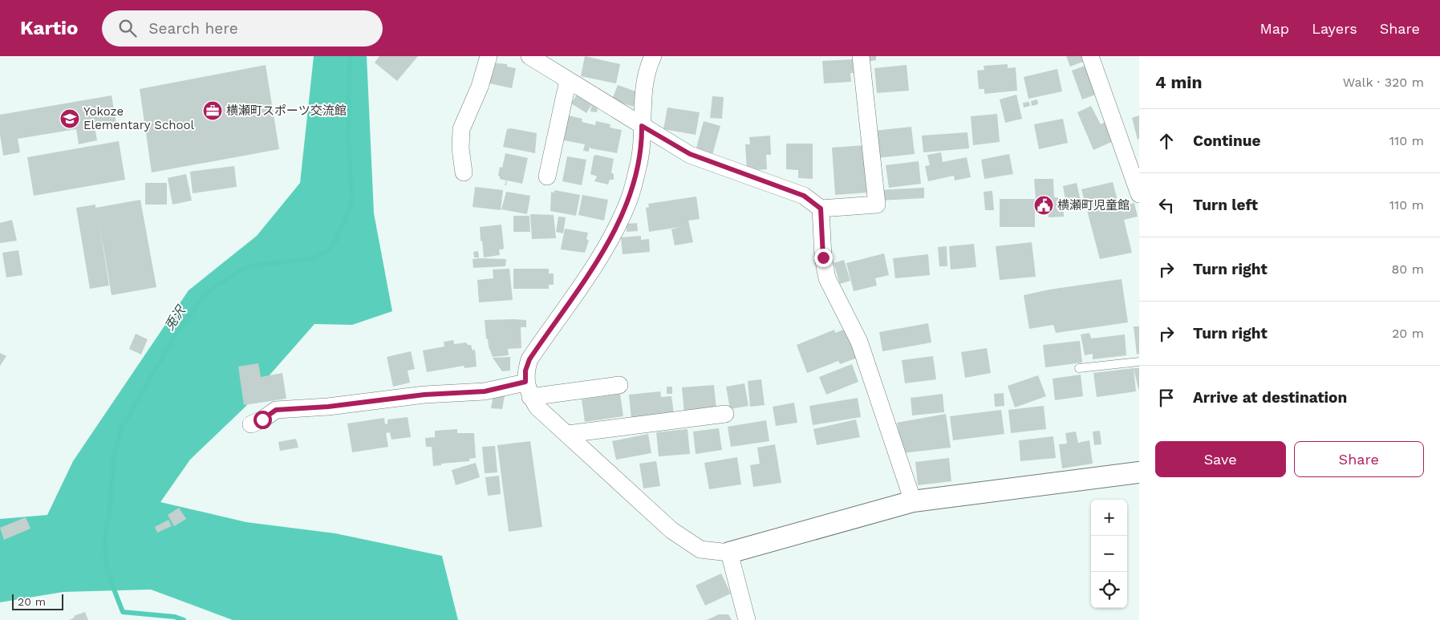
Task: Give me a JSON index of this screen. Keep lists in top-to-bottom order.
{
  "water": ["兎沢"],
  "places": {
    "office": ["横瀬町スポーツ交流館"],
    "school or university": ["Yokoze Elementary School"],
    "public building": ["横瀬町児童館"]
  },
  "scale_bar": "20 m",
  "page": {
    "header": "Kartio",
    "search": "Search here",
    "nav": ["Map", "Layers", "Share"],
    "heading": ["4 min", "Walk · 320 m"],
    "list": [
      ["Continue", "110 m"],
      ["Turn left", "110 m"],
      ["Turn right", "80 m"],
      ["Turn right", "20 m"],
      "Arrive at destination"
    ],
    "buttons": ["Save", "Share"],
    "map_buttons": ["+", "−"],
    "scale": "20 m"
  }
}
